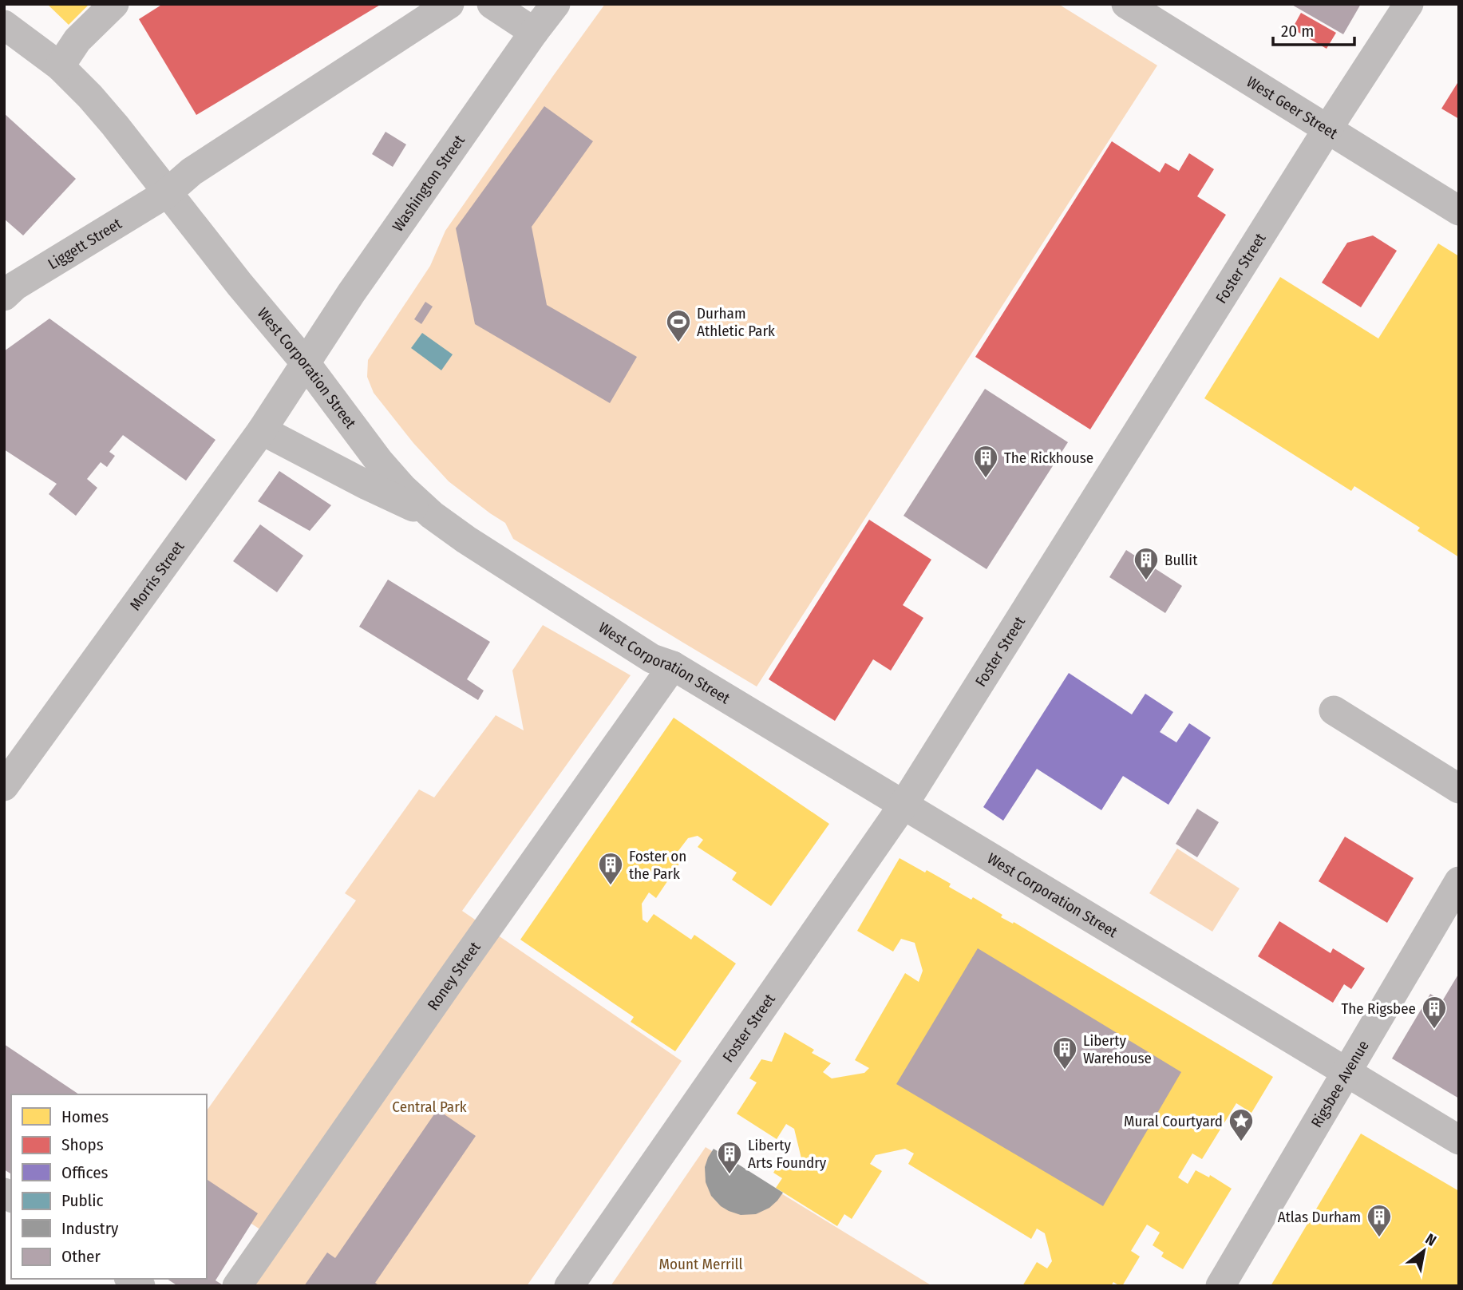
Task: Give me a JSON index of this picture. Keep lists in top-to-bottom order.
{
  "streets": {
    "street": [
      "West Geer Street",
      "Washington Street",
      "Liggett Street",
      "Foster Street",
      "West Corporation Street",
      "Morris Street",
      "Roney Street",
      "Rigsbee Avenue"
    ]
  },
  "crossings": [
    ["West Geer Street", "Foster Street"],
    ["Washington Street", "West Corporation Street"],
    ["Washington Street", "Morris Street"],
    ["Liggett Street", "West Corporation Street"],
    ["Foster Street", "West Corporation Street"],
    ["West Corporation Street", "Morris Street"],
    ["West Corporation Street", "Roney Street"],
    ["West Corporation Street", "Rigsbee Avenue"]
  ],
  "parks": ["Central Park", "Mount Merrill"],
  "places": {
    "sports": ["Durham Athletic Park"],
    "building": [
      "The Rickhouse",
      "Bullit",
      "Foster on the Park",
      "The Rigsbee",
      "Liberty Warehouse",
      "Liberty Arts Foundry",
      "Atlas Durham"
    ],
    "place": ["Mural Courtyard"]
  },
  "legend": [
    "Homes",
    "Shops",
    "Offices",
    "Public",
    "Industry",
    "Other"
  ],
  "scale_bar": "20 m",
  "north": "top right"
}
